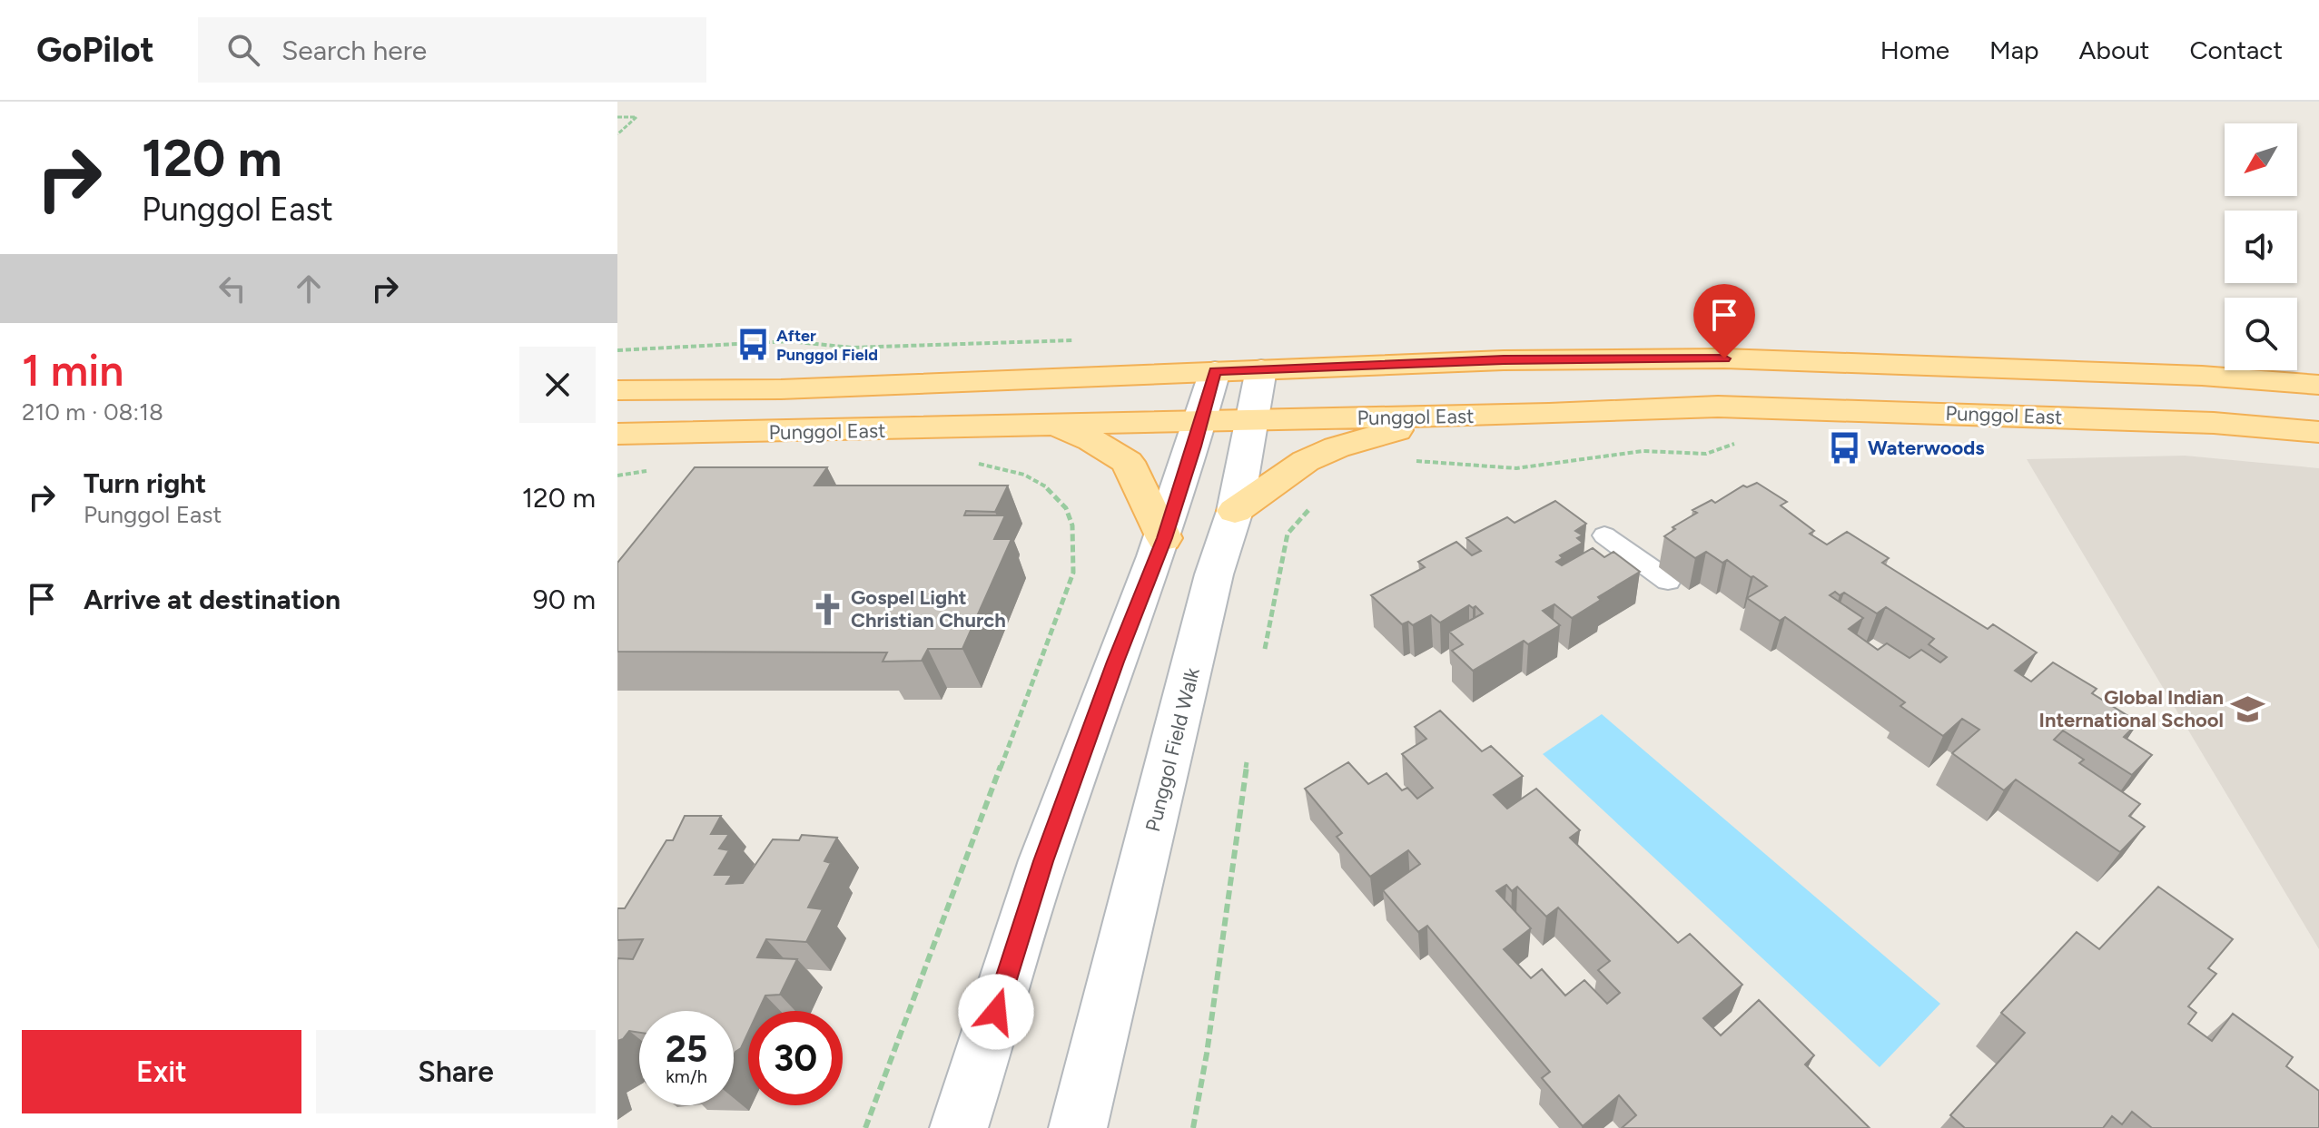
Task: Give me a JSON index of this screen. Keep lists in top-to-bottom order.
{
  "streets": {
    "main road": ["Punggol East"],
    "street": ["Punggol Field Walk"]
  },
  "crossings": [
    ["Punggol East", "Punggol Field Walk"]
  ],
  "places": {
    "bus stop": ["After Punggol Field", "Waterwoods"],
    "church": ["Gospel Light Christian Church"],
    "school or university": ["Global Indian International School"]
  },
  "north": "bottom left",
  "page": {
    "header": "GoPilot",
    "search": "Search here",
    "nav": [
      "Home",
      "Map",
      "About",
      "Contact"
    ],
    "turn": ["120 m", "Punggol East"],
    "heading": ["1 min", "210 m · 08:18"],
    "list": [
      {
        "name": "Turn right",
        "note": "Punggol East",
        "value": "120 m"
      },
      {
        "name": "Arrive at destination",
        "value": "90 m"
      }
    ],
    "speed": "25 km/h",
    "limit": "30",
    "buttons": ["Exit", "Share"]
  }
}
